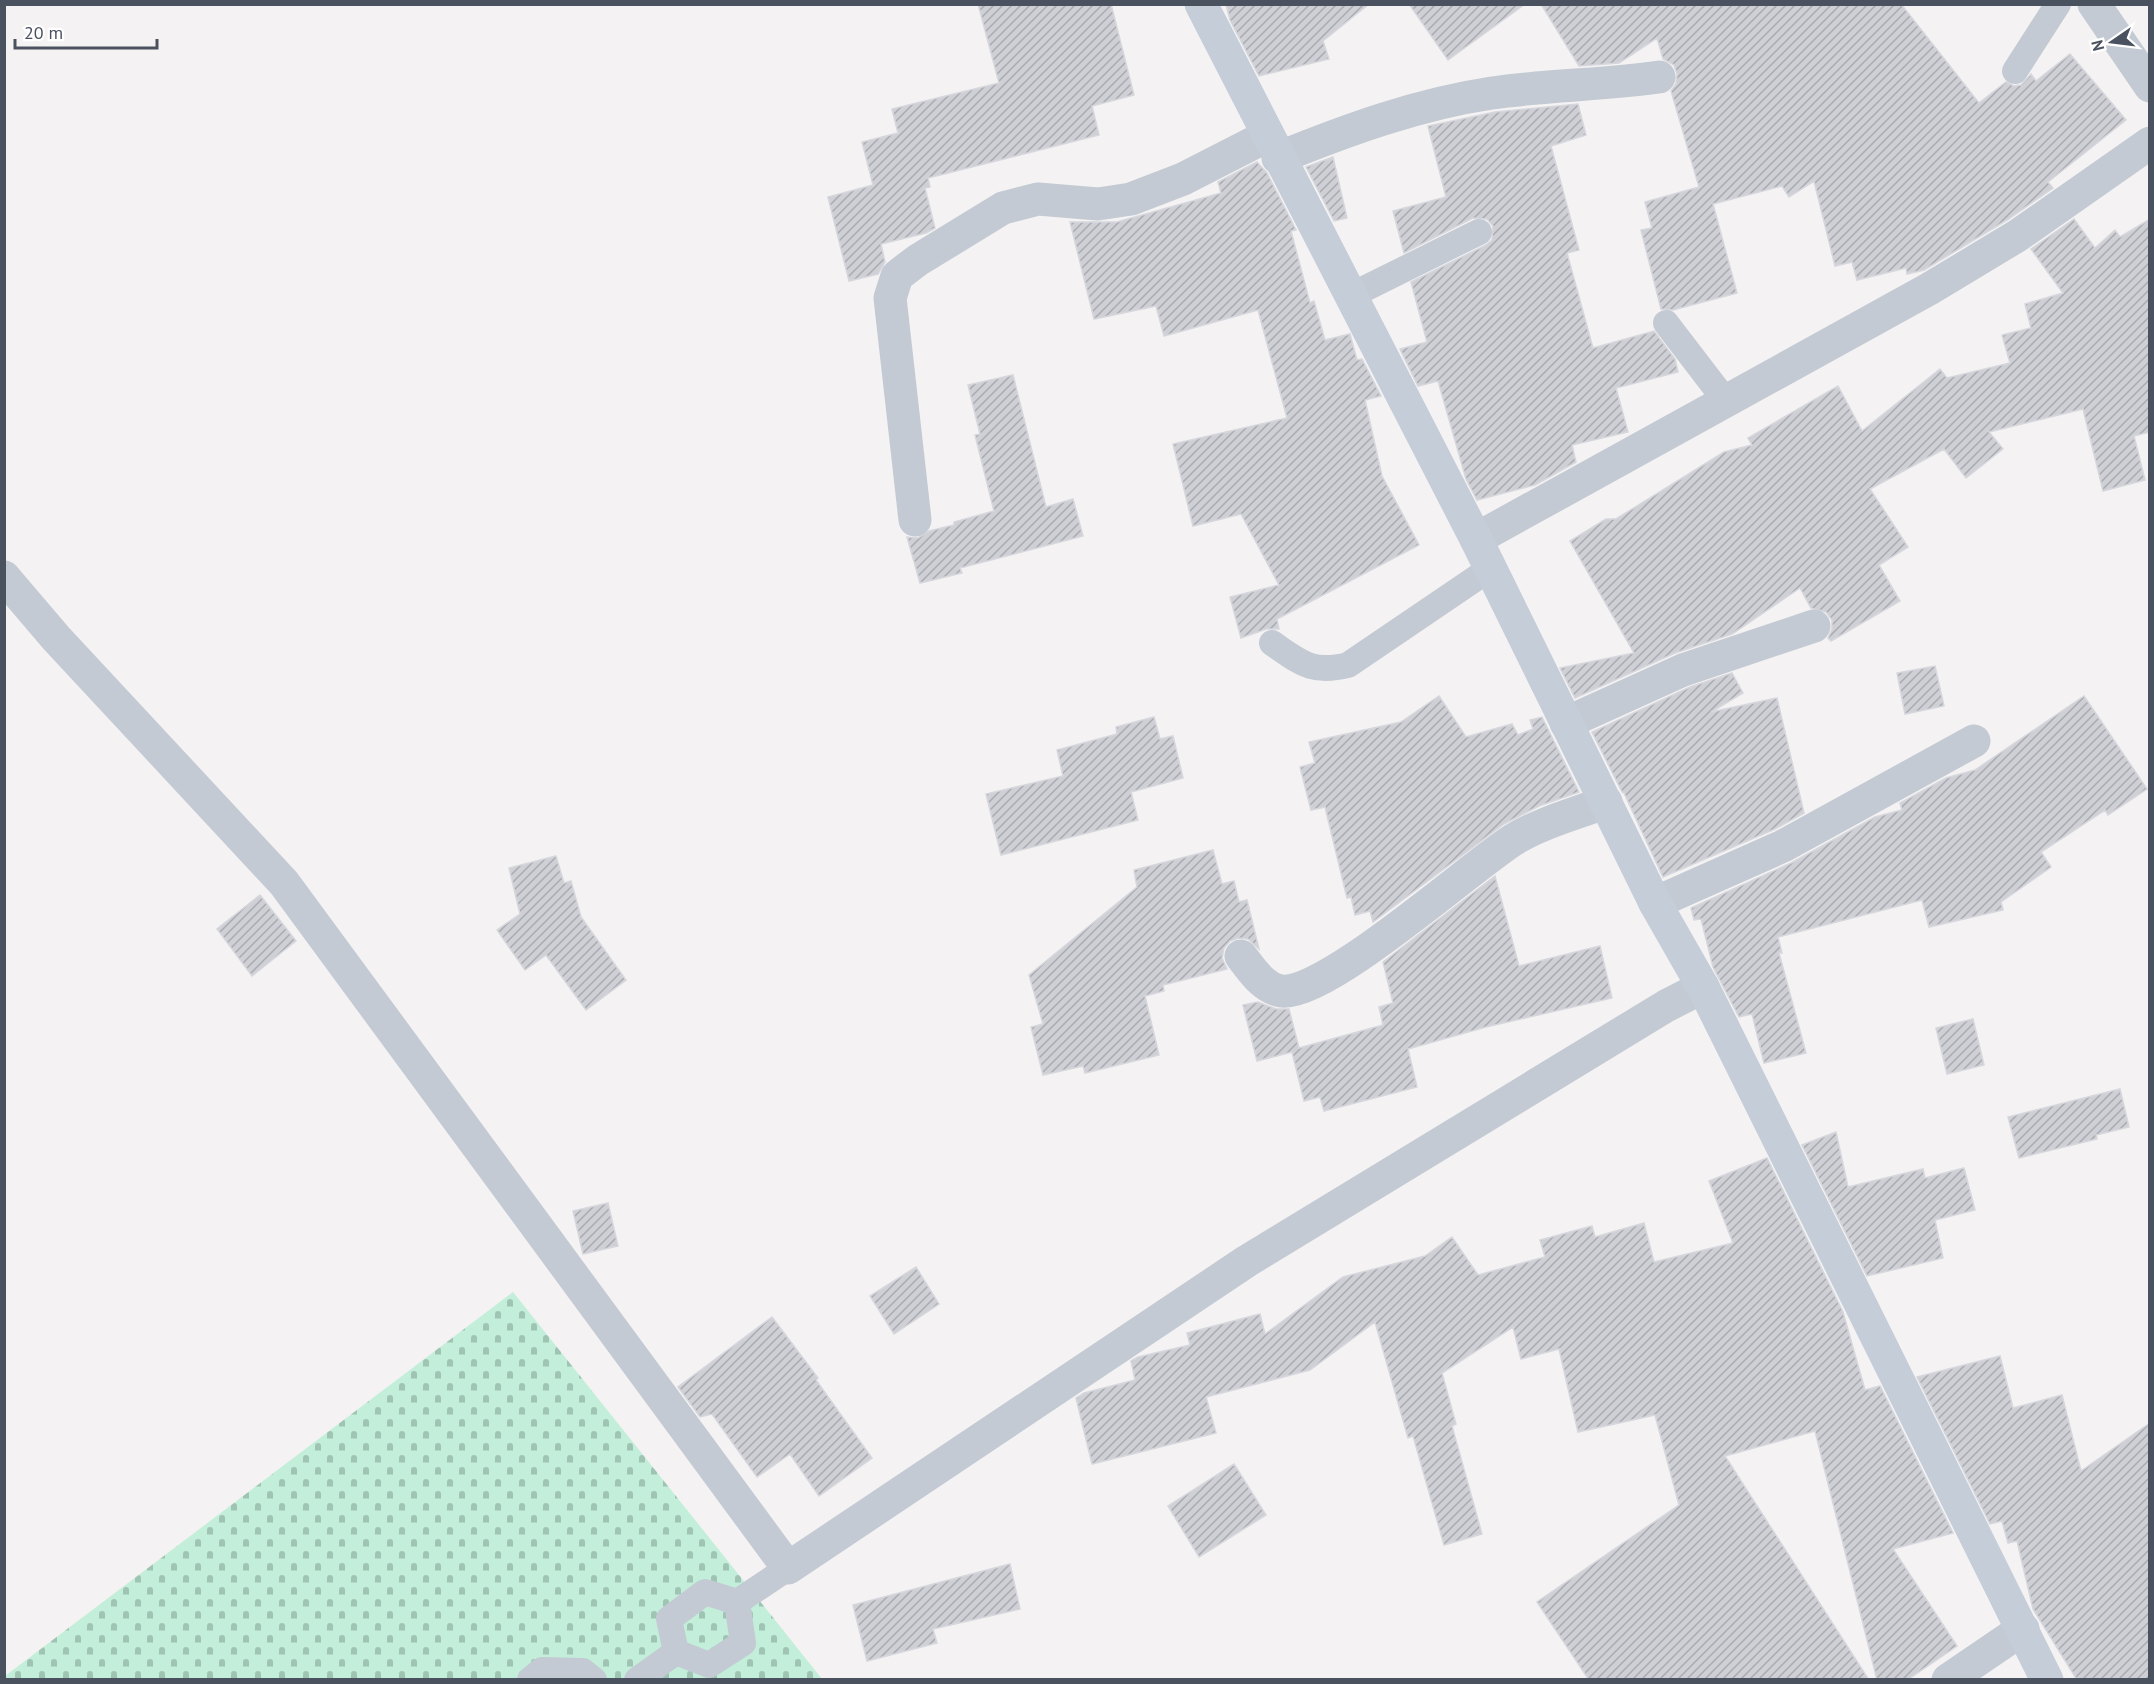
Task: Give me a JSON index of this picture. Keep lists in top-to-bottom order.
{
  "scale_bar": "20 m",
  "north": "left"
}
